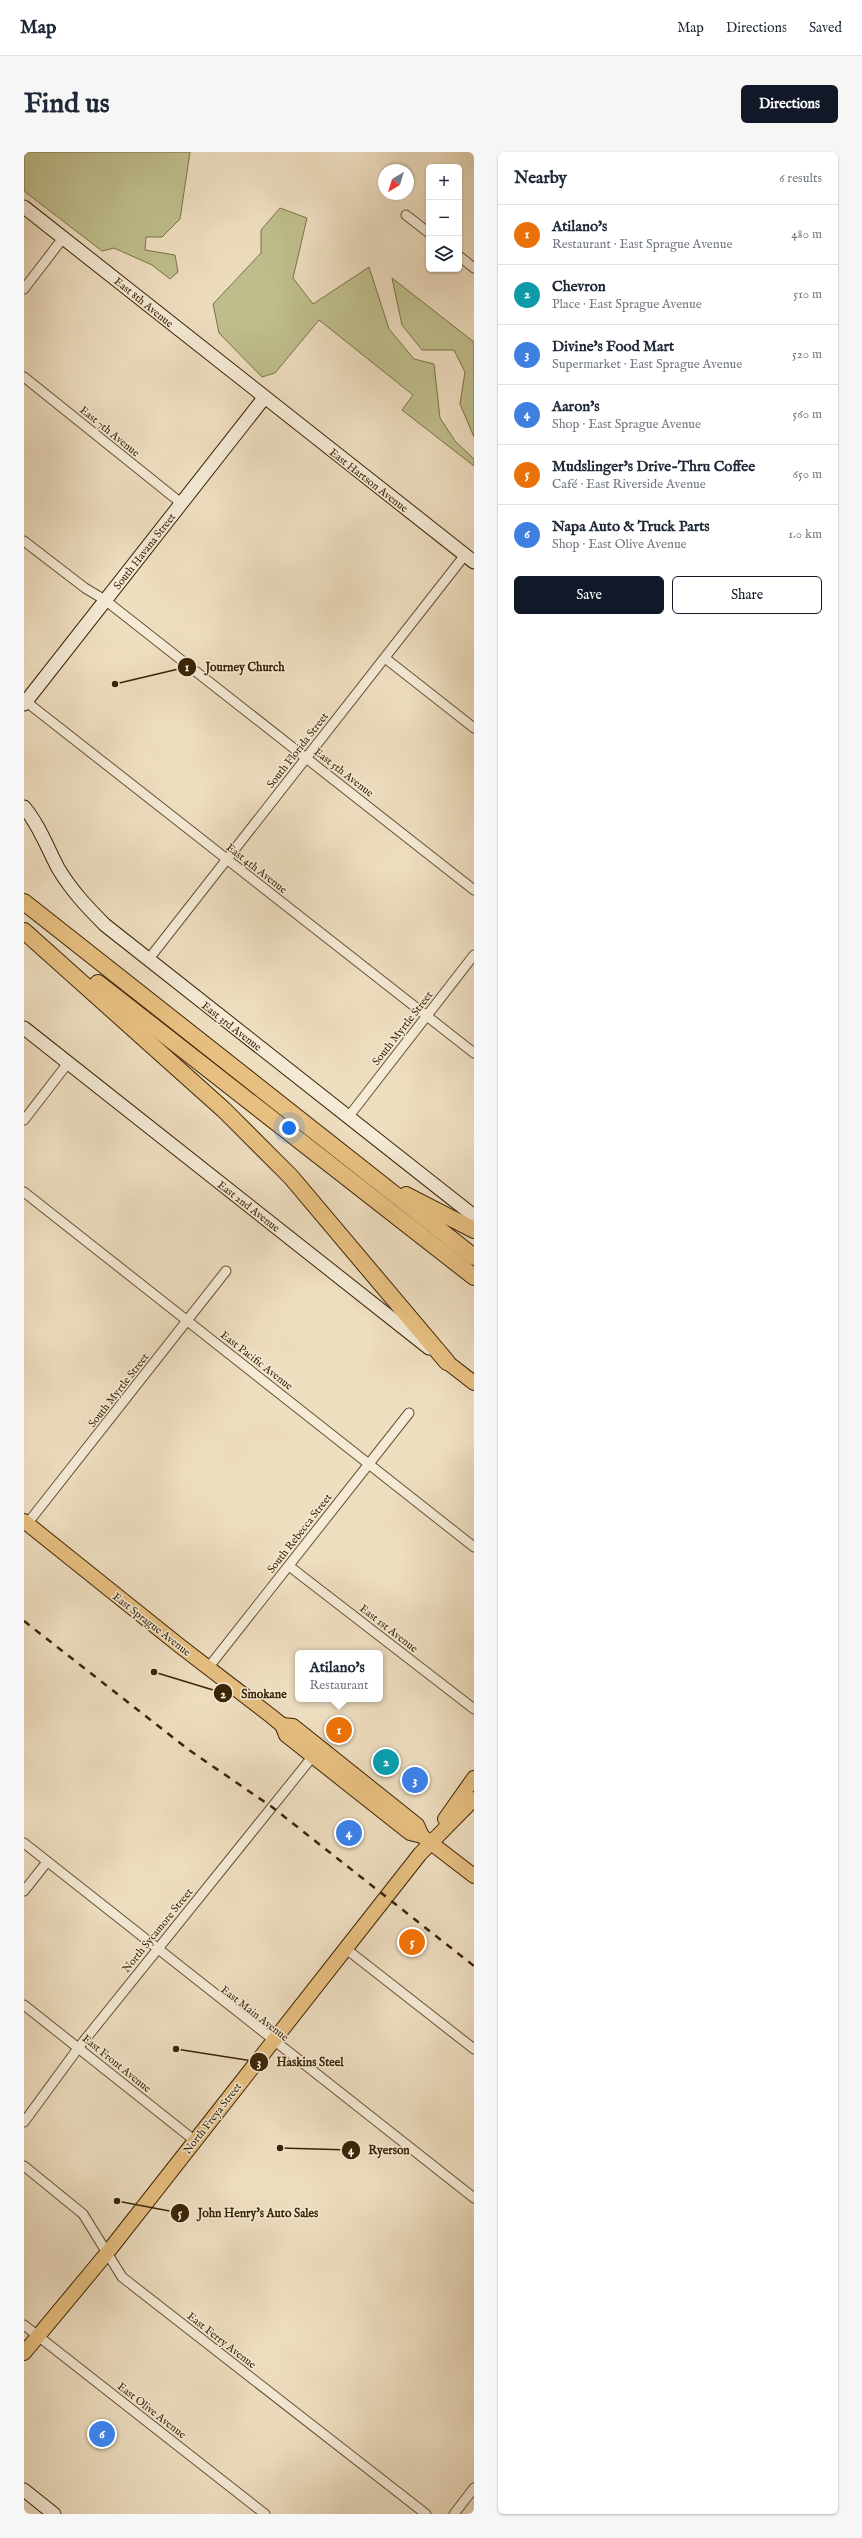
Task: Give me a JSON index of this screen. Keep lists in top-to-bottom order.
{
  "streets": {
    "main road": ["East 2nd Avenue", "East Sprague Avenue", "North Freya Street"],
    "street": [
      "East 8th Avenue",
      "East 7th Avenue",
      "East Hartson Avenue",
      "South Havana Street",
      "South Florida Street",
      "East 5th Avenue",
      "East 4th Avenue",
      "East 3rd Avenue",
      "South Myrtle Street",
      "East Pacific Avenue",
      "South Rebecca Street",
      "East 1st Avenue",
      "North Sycamore Street",
      "East Main Avenue",
      "East Front Avenue",
      "East Ferry Avenue",
      "East Olive Avenue"
    ]
  },
  "crossings": [
    ["East 8th Avenue", "East Hartson Avenue"],
    ["East 8th Avenue", "South Havana Street"],
    ["East 7th Avenue", "South Havana Street"],
    ["East Hartson Avenue", "South Havana Street"],
    ["East Hartson Avenue", "South Florida Street"],
    ["South Havana Street", "East 5th Avenue"],
    ["South Havana Street", "East 4th Avenue"],
    ["South Florida Street", "East 5th Avenue"],
    ["South Florida Street", "East 4th Avenue"],
    ["South Florida Street", "East 3rd Avenue"],
    ["East 4th Avenue", "South Myrtle Street"],
    ["East 3rd Avenue", "South Myrtle Street"],
    ["South Myrtle Street", "East Pacific Avenue"],
    ["South Myrtle Street", "East Sprague Avenue"],
    ["East Pacific Avenue", "South Rebecca Street"],
    ["South Rebecca Street", "East Sprague Avenue"],
    ["South Rebecca Street", "East 1st Avenue"],
    ["East Sprague Avenue", "North Sycamore Street"],
    ["East Sprague Avenue", "North Freya Street"],
    ["North Sycamore Street", "East Main Avenue"],
    ["North Sycamore Street", "East Front Avenue"],
    ["East Main Avenue", "North Freya Street"],
    ["East Front Avenue", "North Freya Street"],
    ["North Freya Street", "East Ferry Avenue"],
    ["North Freya Street", "East Olive Avenue"]
  ],
  "places": [
    "Journey Church",
    "Smokane",
    "Haskins Steel",
    "Ryerson",
    "John Henry's Auto Sales"
  ],
  "north": "bottom left",
  "page": {
    "header": "Map",
    "nav": ["Map", "Directions", "Saved"],
    "buttons": [
      "Directions",
      ["Save", "Share"]
    ],
    "title": "Find us",
    "heading": ["Nearby", "6 results"],
    "map_buttons": ["+", "−"],
    "list": [
      {
        "mark": "1",
        "name": "Atilano's",
        "note": "Restaurant · East Sprague Avenue",
        "value": "480 m"
      },
      {
        "mark": "2",
        "name": "Chevron",
        "note": "Place · East Sprague Avenue",
        "value": "510 m"
      },
      {
        "mark": "3",
        "name": "Divine's Food Mart",
        "note": "Supermarket · East Sprague Avenue",
        "value": "520 m"
      },
      {
        "mark": "4",
        "name": "Aaron's",
        "note": "Shop · East Sprague Avenue",
        "value": "560 m"
      },
      {
        "mark": "5",
        "name": "Mudslinger's Drive-Thru Coffee",
        "note": "Café · East Riverside Avenue",
        "value": "650 m"
      },
      {
        "mark": "6",
        "name": "Napa Auto & Truck Parts",
        "note": "Shop · East Olive Avenue",
        "value": "1.0 km"
      }
    ],
    "popup": ["Atilano's", "Restaurant"],
    "pins": [
      "1",
      "2",
      "3",
      "4",
      "5",
      "6"
    ]
  }
}
